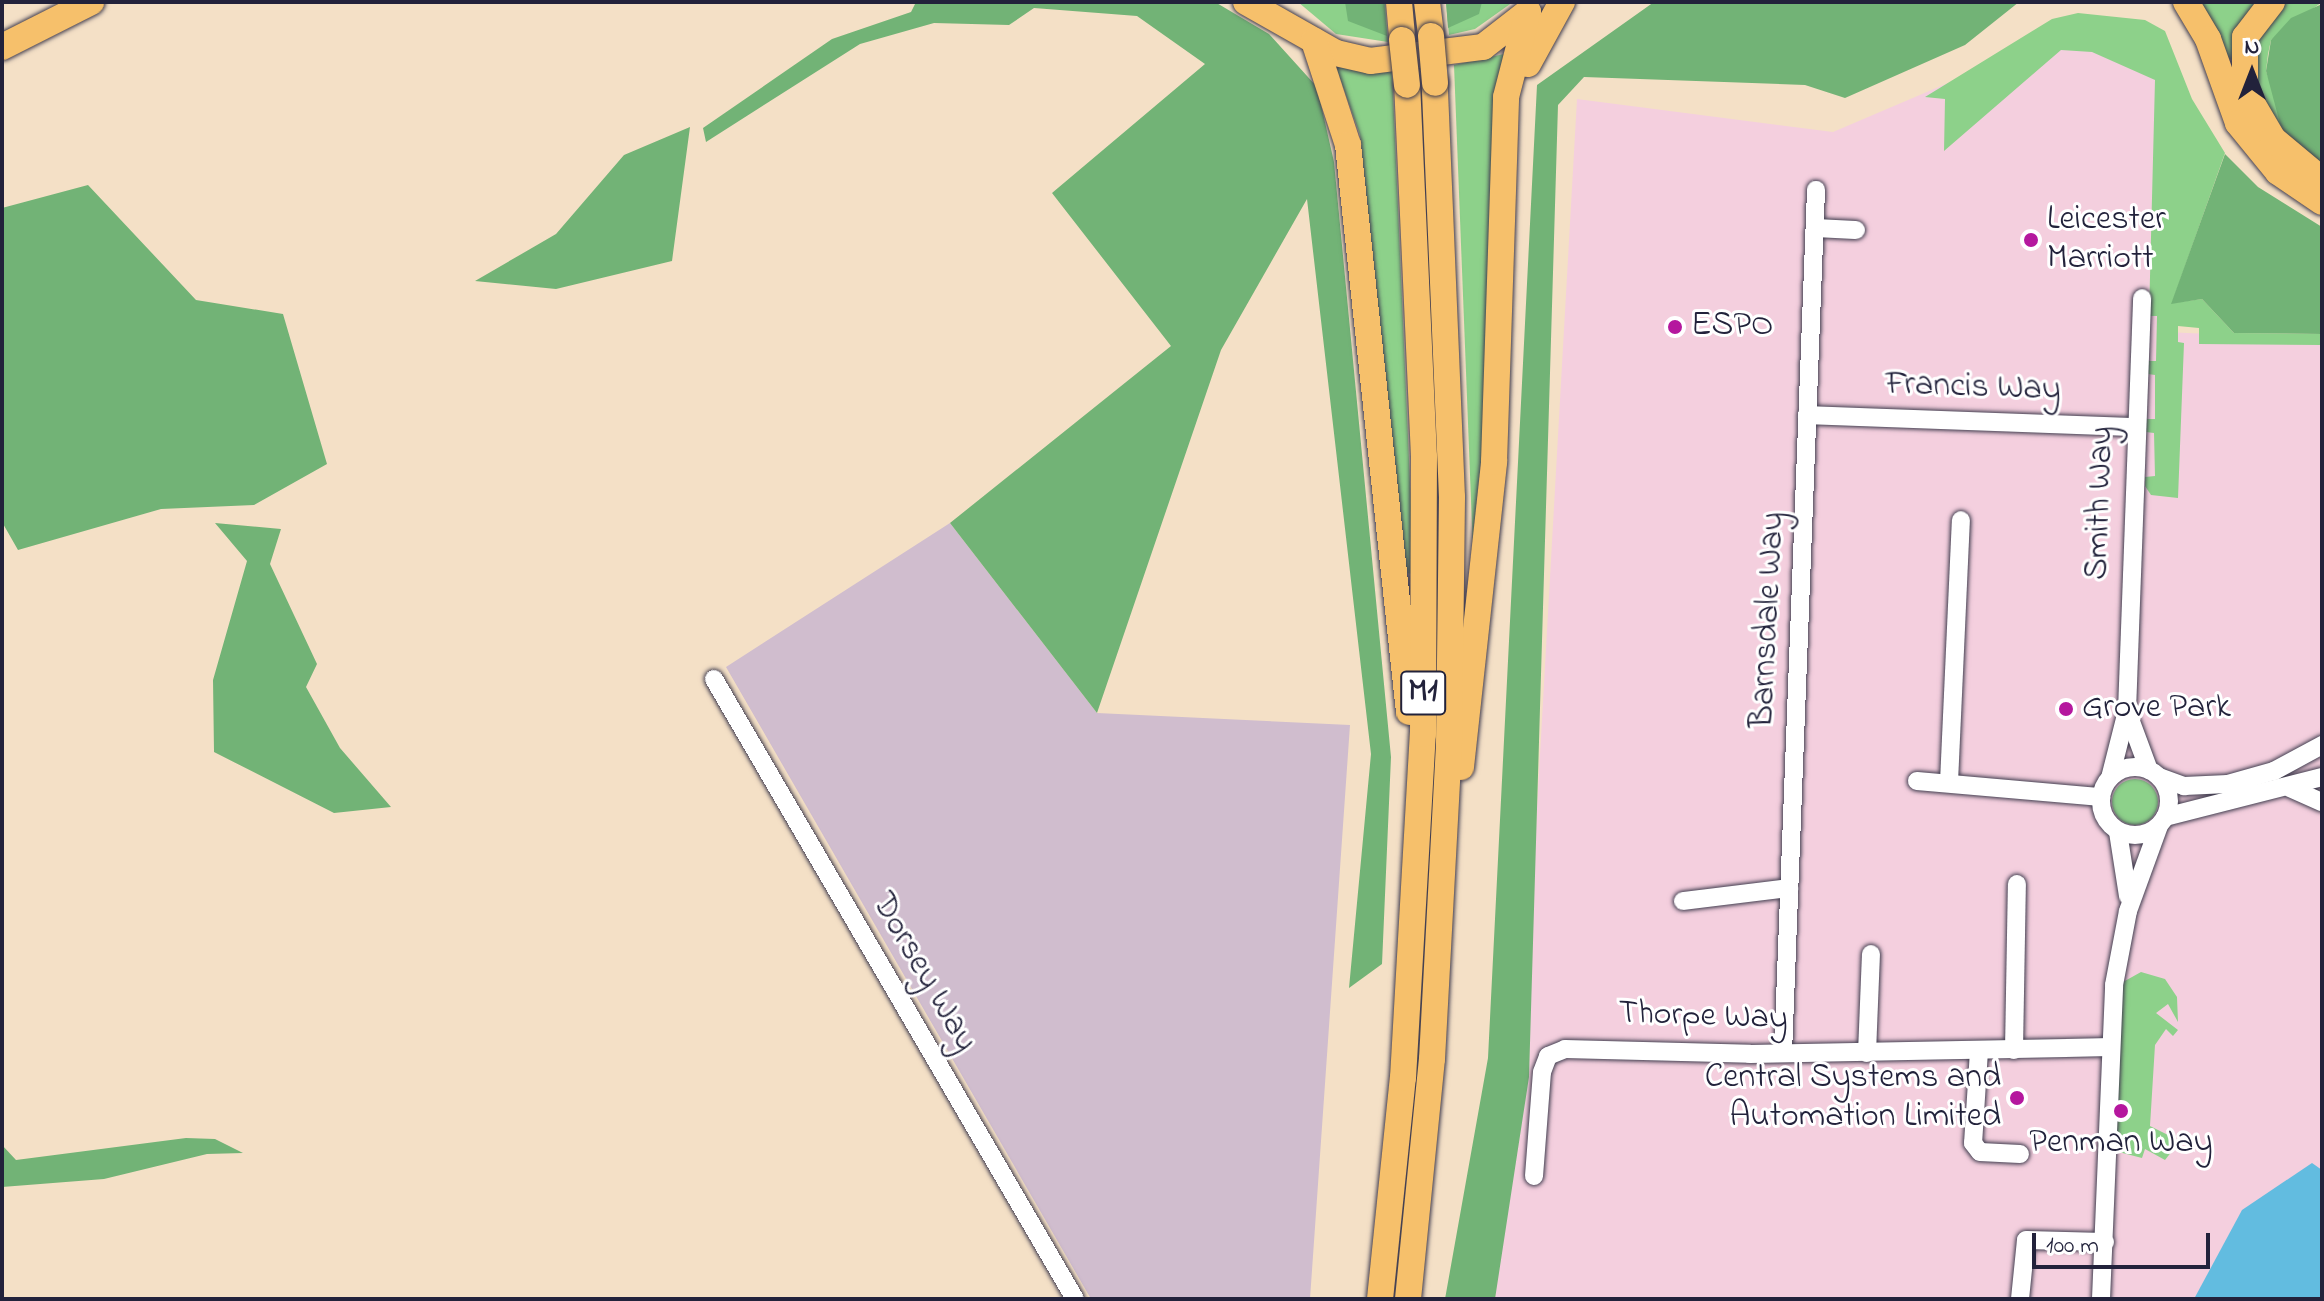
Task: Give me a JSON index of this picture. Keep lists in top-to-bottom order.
{
  "streets": {
    "highway": ["M1"],
    "street": [
      "Francis Way",
      "Smith Way",
      "Barnsdale Way",
      "Dorsey Way",
      "Thorpe Way"
    ]
  },
  "crossings": [
    ["Francis Way", "Smith Way"],
    ["Francis Way", "Barnsdale Way"],
    ["Barnsdale Way", "Thorpe Way"]
  ],
  "places": [
    "Leicester Marriott",
    "ESPO",
    "Grove Park",
    "Central Systems and Automation Limited",
    "Penman Way"
  ],
  "scale_bar": "100 m",
  "north": "top"
}
